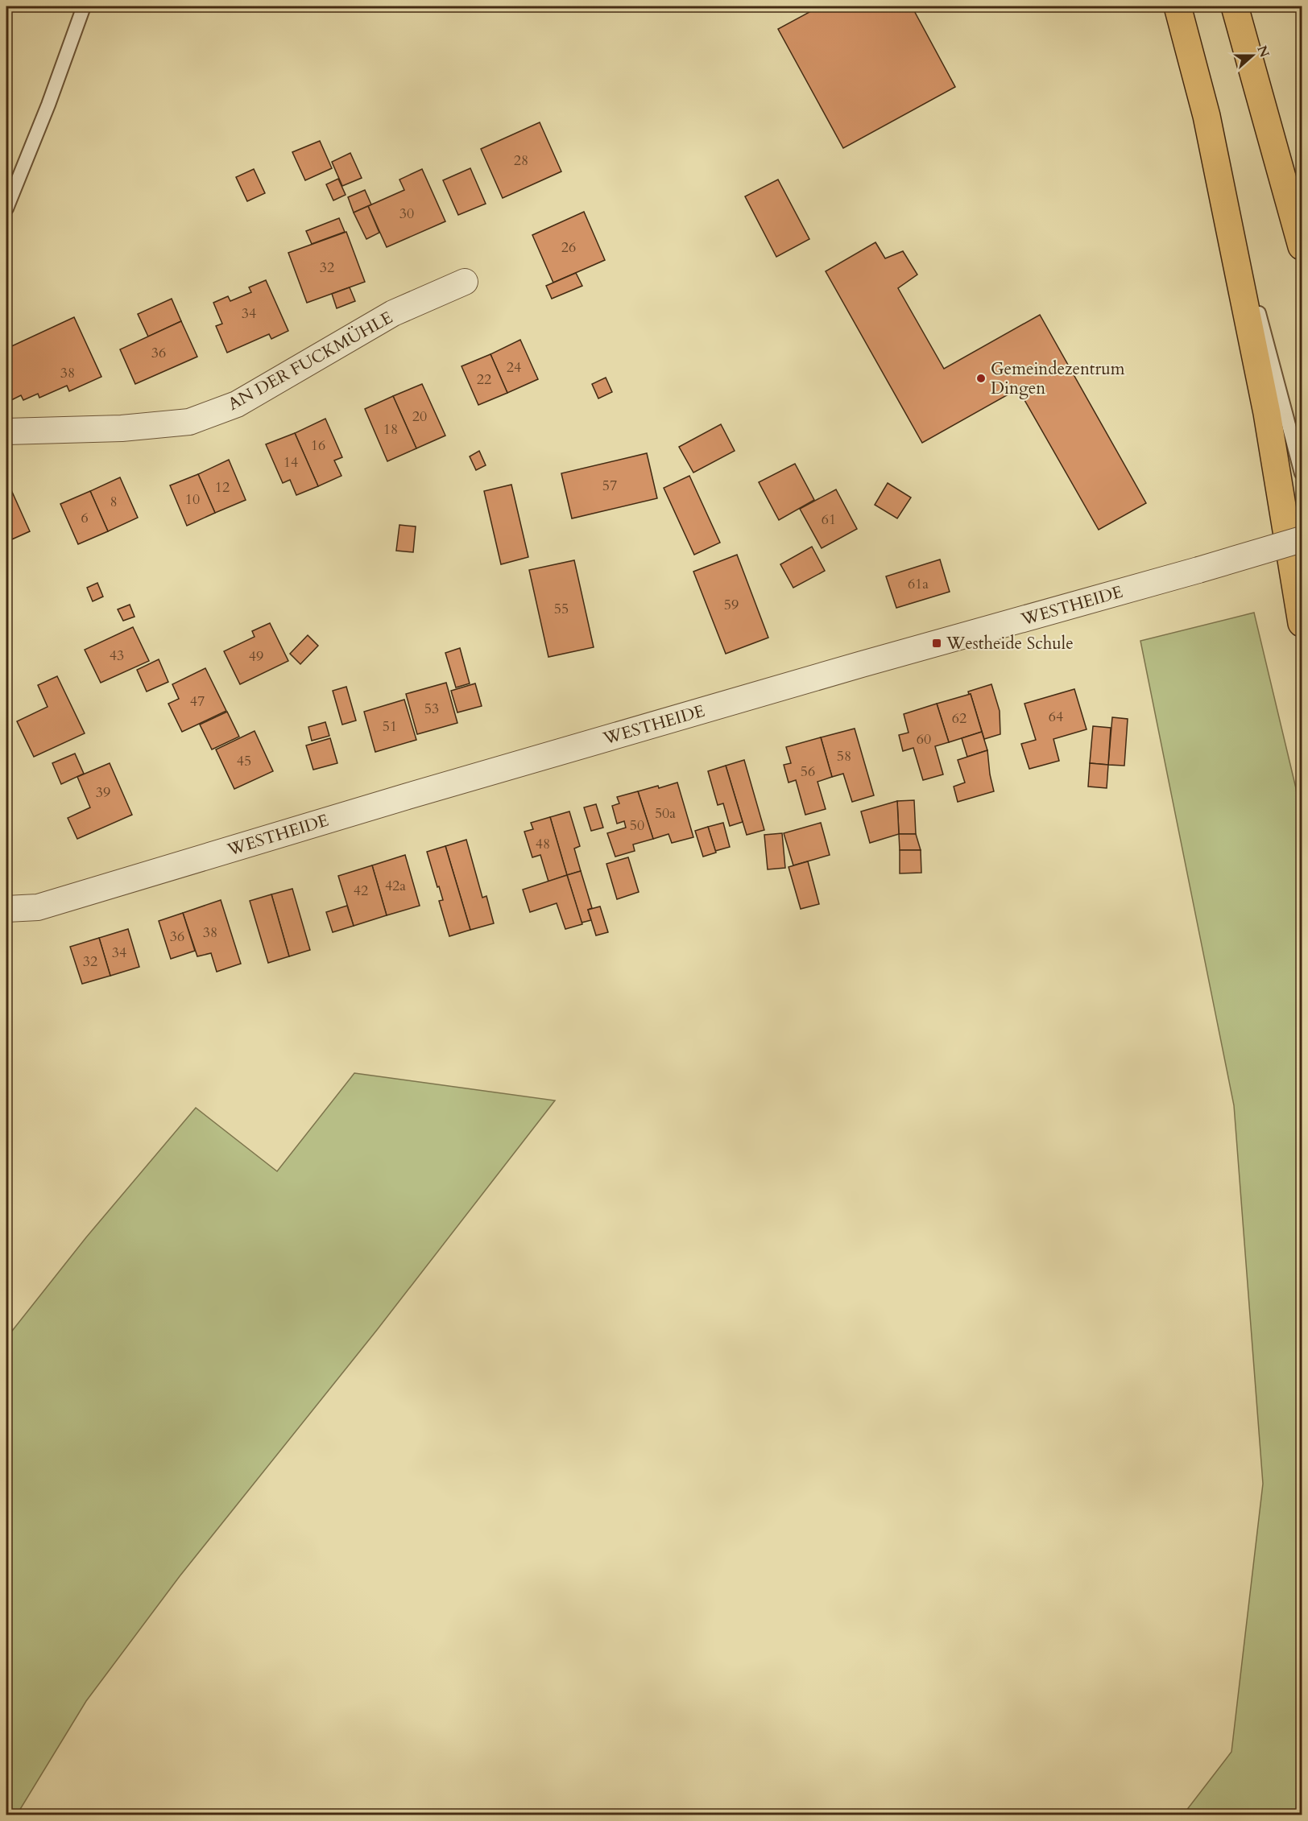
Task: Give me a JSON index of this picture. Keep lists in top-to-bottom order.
{
  "streets": {
    "street": ["AN DER FUCKMÜHLE", "WESTHEIDE"]
  },
  "places": {
    "other": ["Gemeindezentrum Dingen"],
    "transit": ["Westheide Schule"]
  },
  "house_numbers": [
    "28",
    "30",
    "26",
    "32",
    "34",
    "36",
    "24",
    "38",
    "22",
    "20",
    "18",
    "16",
    "14",
    "57",
    "12",
    "10",
    "8",
    "6",
    "61",
    "61a",
    "59",
    "55",
    "43",
    "49",
    "47",
    "53",
    "64",
    "62",
    "51",
    "60",
    "58",
    "45",
    "56",
    "39",
    "50a",
    "50",
    "48",
    "42a",
    "42",
    "38",
    "36",
    "34",
    "32"
  ],
  "north": "right"
}
